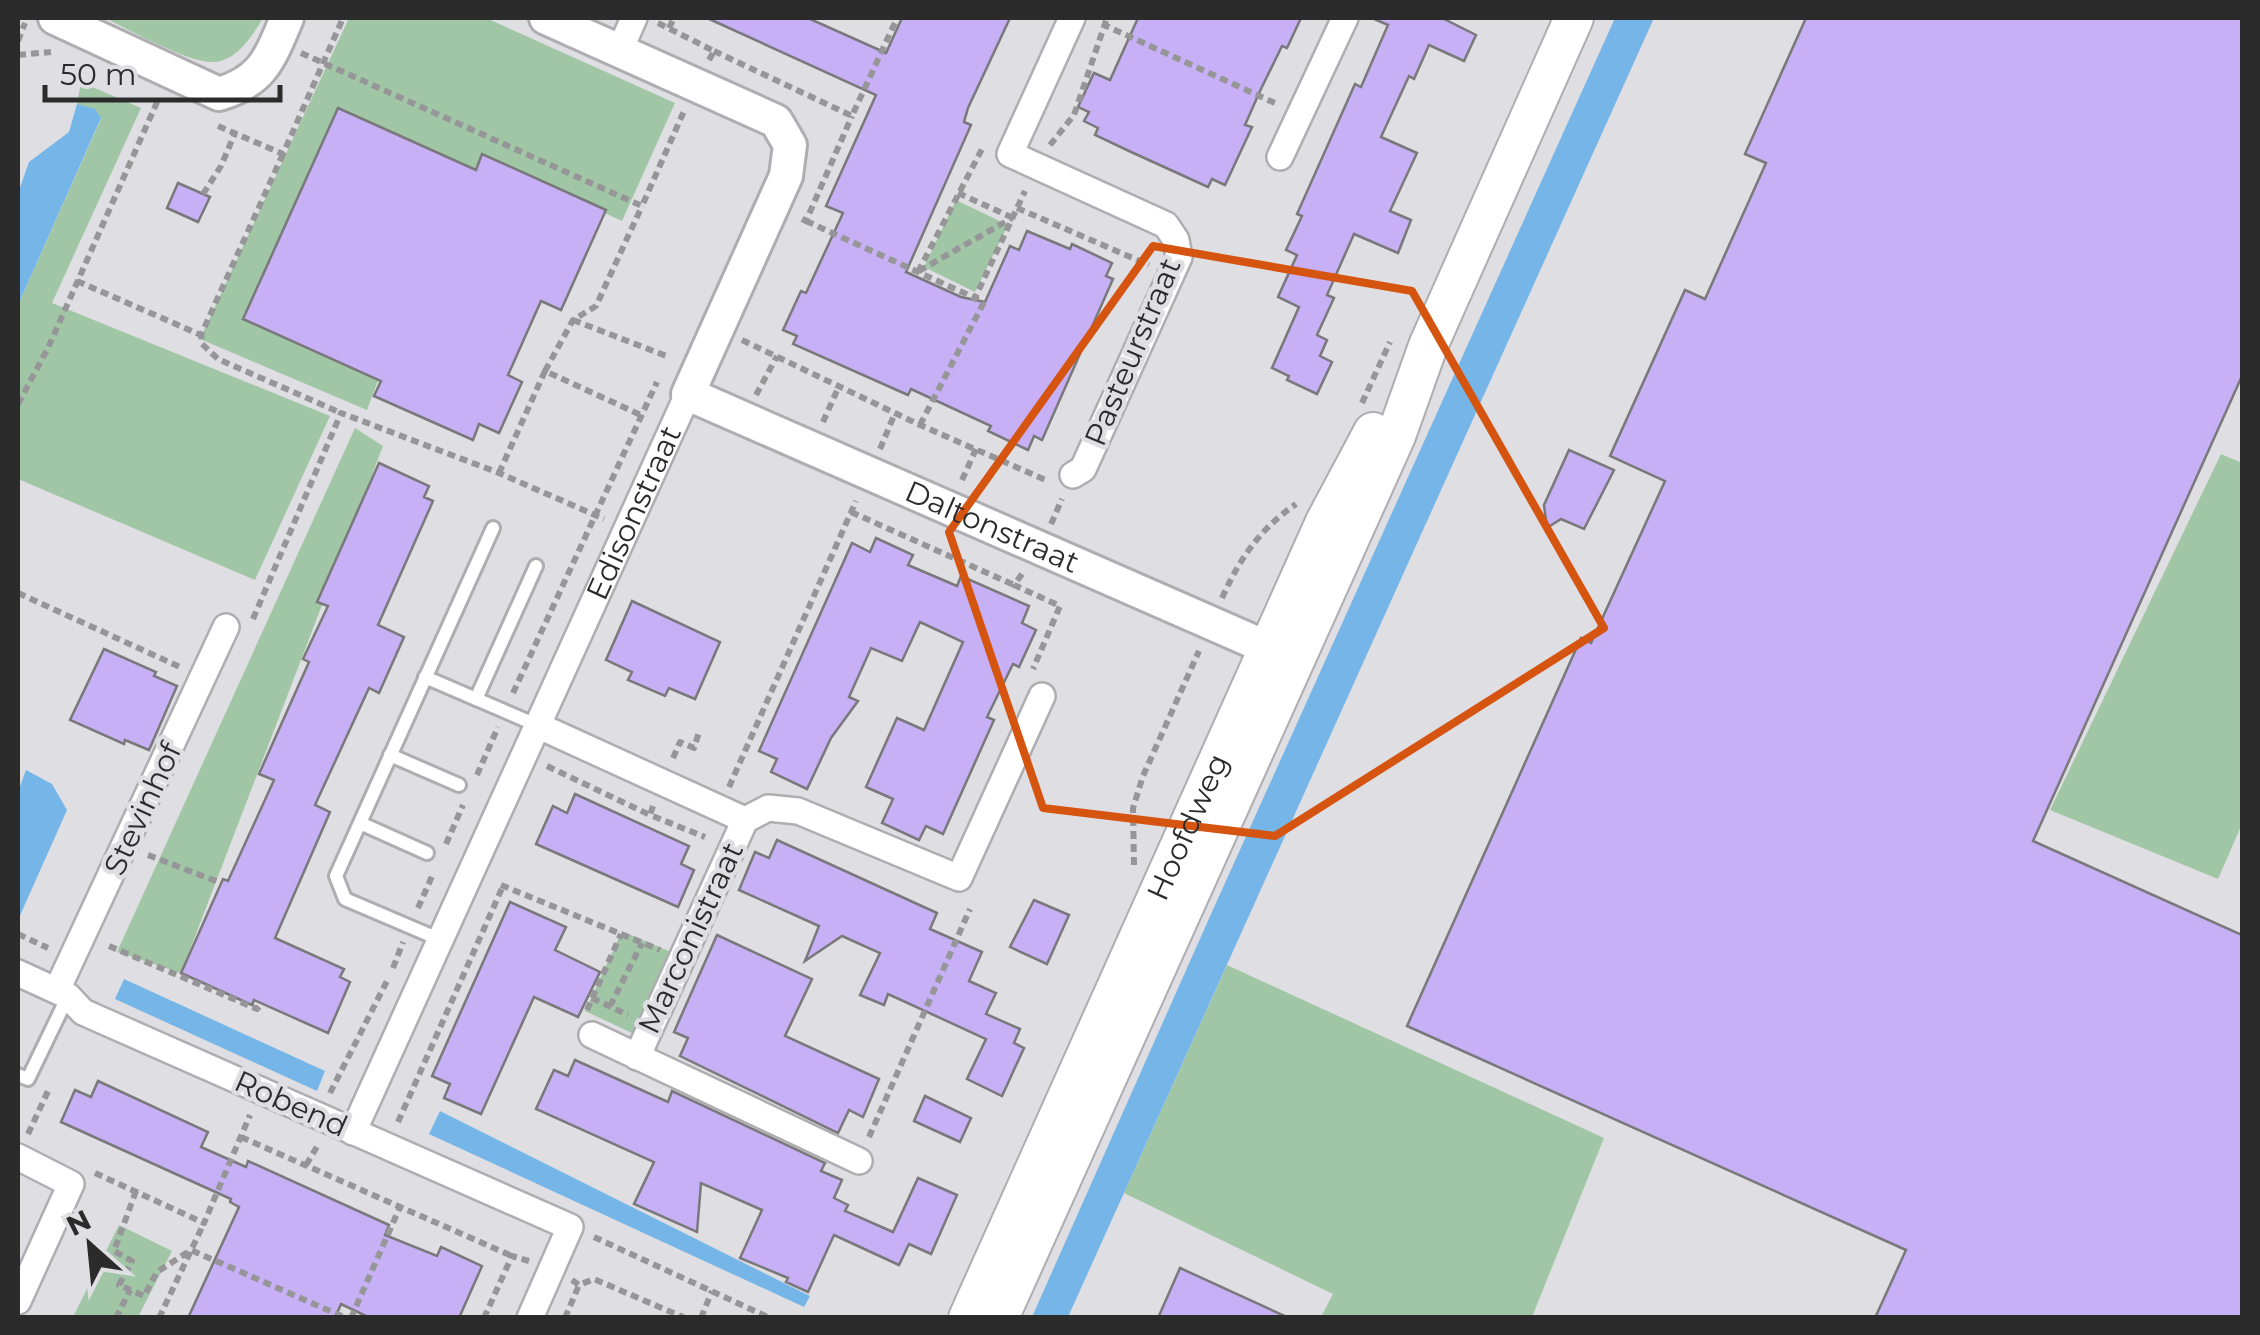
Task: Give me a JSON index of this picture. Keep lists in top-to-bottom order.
{
  "streets": {
    "main road": ["Hoofdweg"],
    "street": [
      "Pasteurstraat",
      "Edisonstraat",
      "Daltonstraat",
      "Stevinhof",
      "Marconistraat",
      "Robend"
    ]
  },
  "crossings": [
    ["Edisonstraat", "Daltonstraat"],
    ["Edisonstraat", "Marconistraat"],
    ["Edisonstraat", "Robend"],
    ["Daltonstraat", "Hoofdweg"],
    ["Stevinhof", "Robend"]
  ],
  "scale_bar": "50 m",
  "north": "top left"
}
